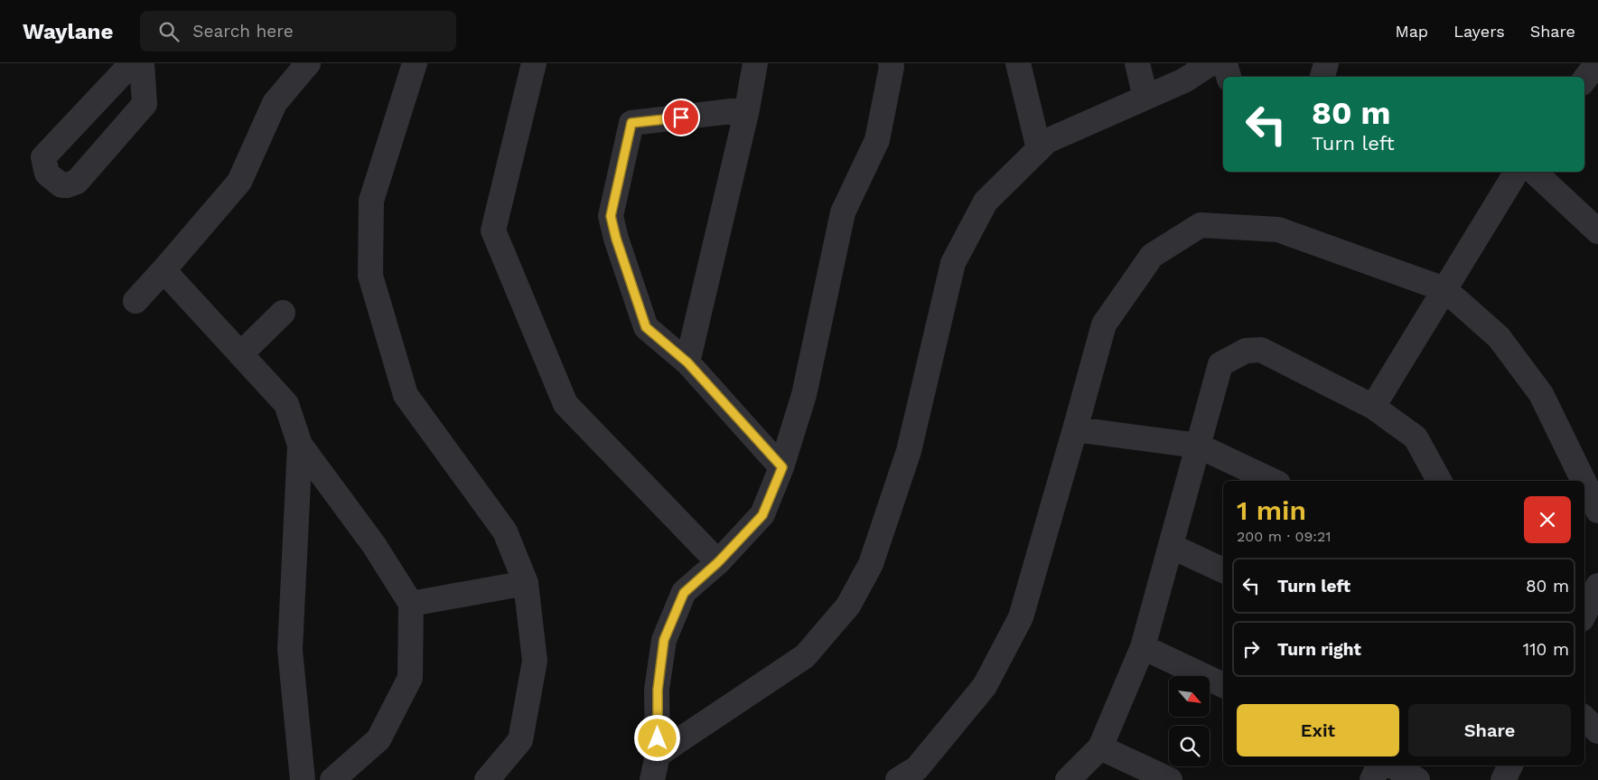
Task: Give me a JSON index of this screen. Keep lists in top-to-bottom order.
{
  "north": "bottom right",
  "page": {
    "header": "Waylane",
    "search": "Search here",
    "nav": ["Map", "Layers", "Share"],
    "turn": ["80 m", "Turn left"],
    "heading": ["1 min", "200 m · 09:21"],
    "list": [
      {
        "name": "Turn left",
        "value": "80 m"
      },
      {
        "name": "Turn right",
        "value": "110 m"
      }
    ],
    "buttons": ["Exit", "Share"]
  }
}
